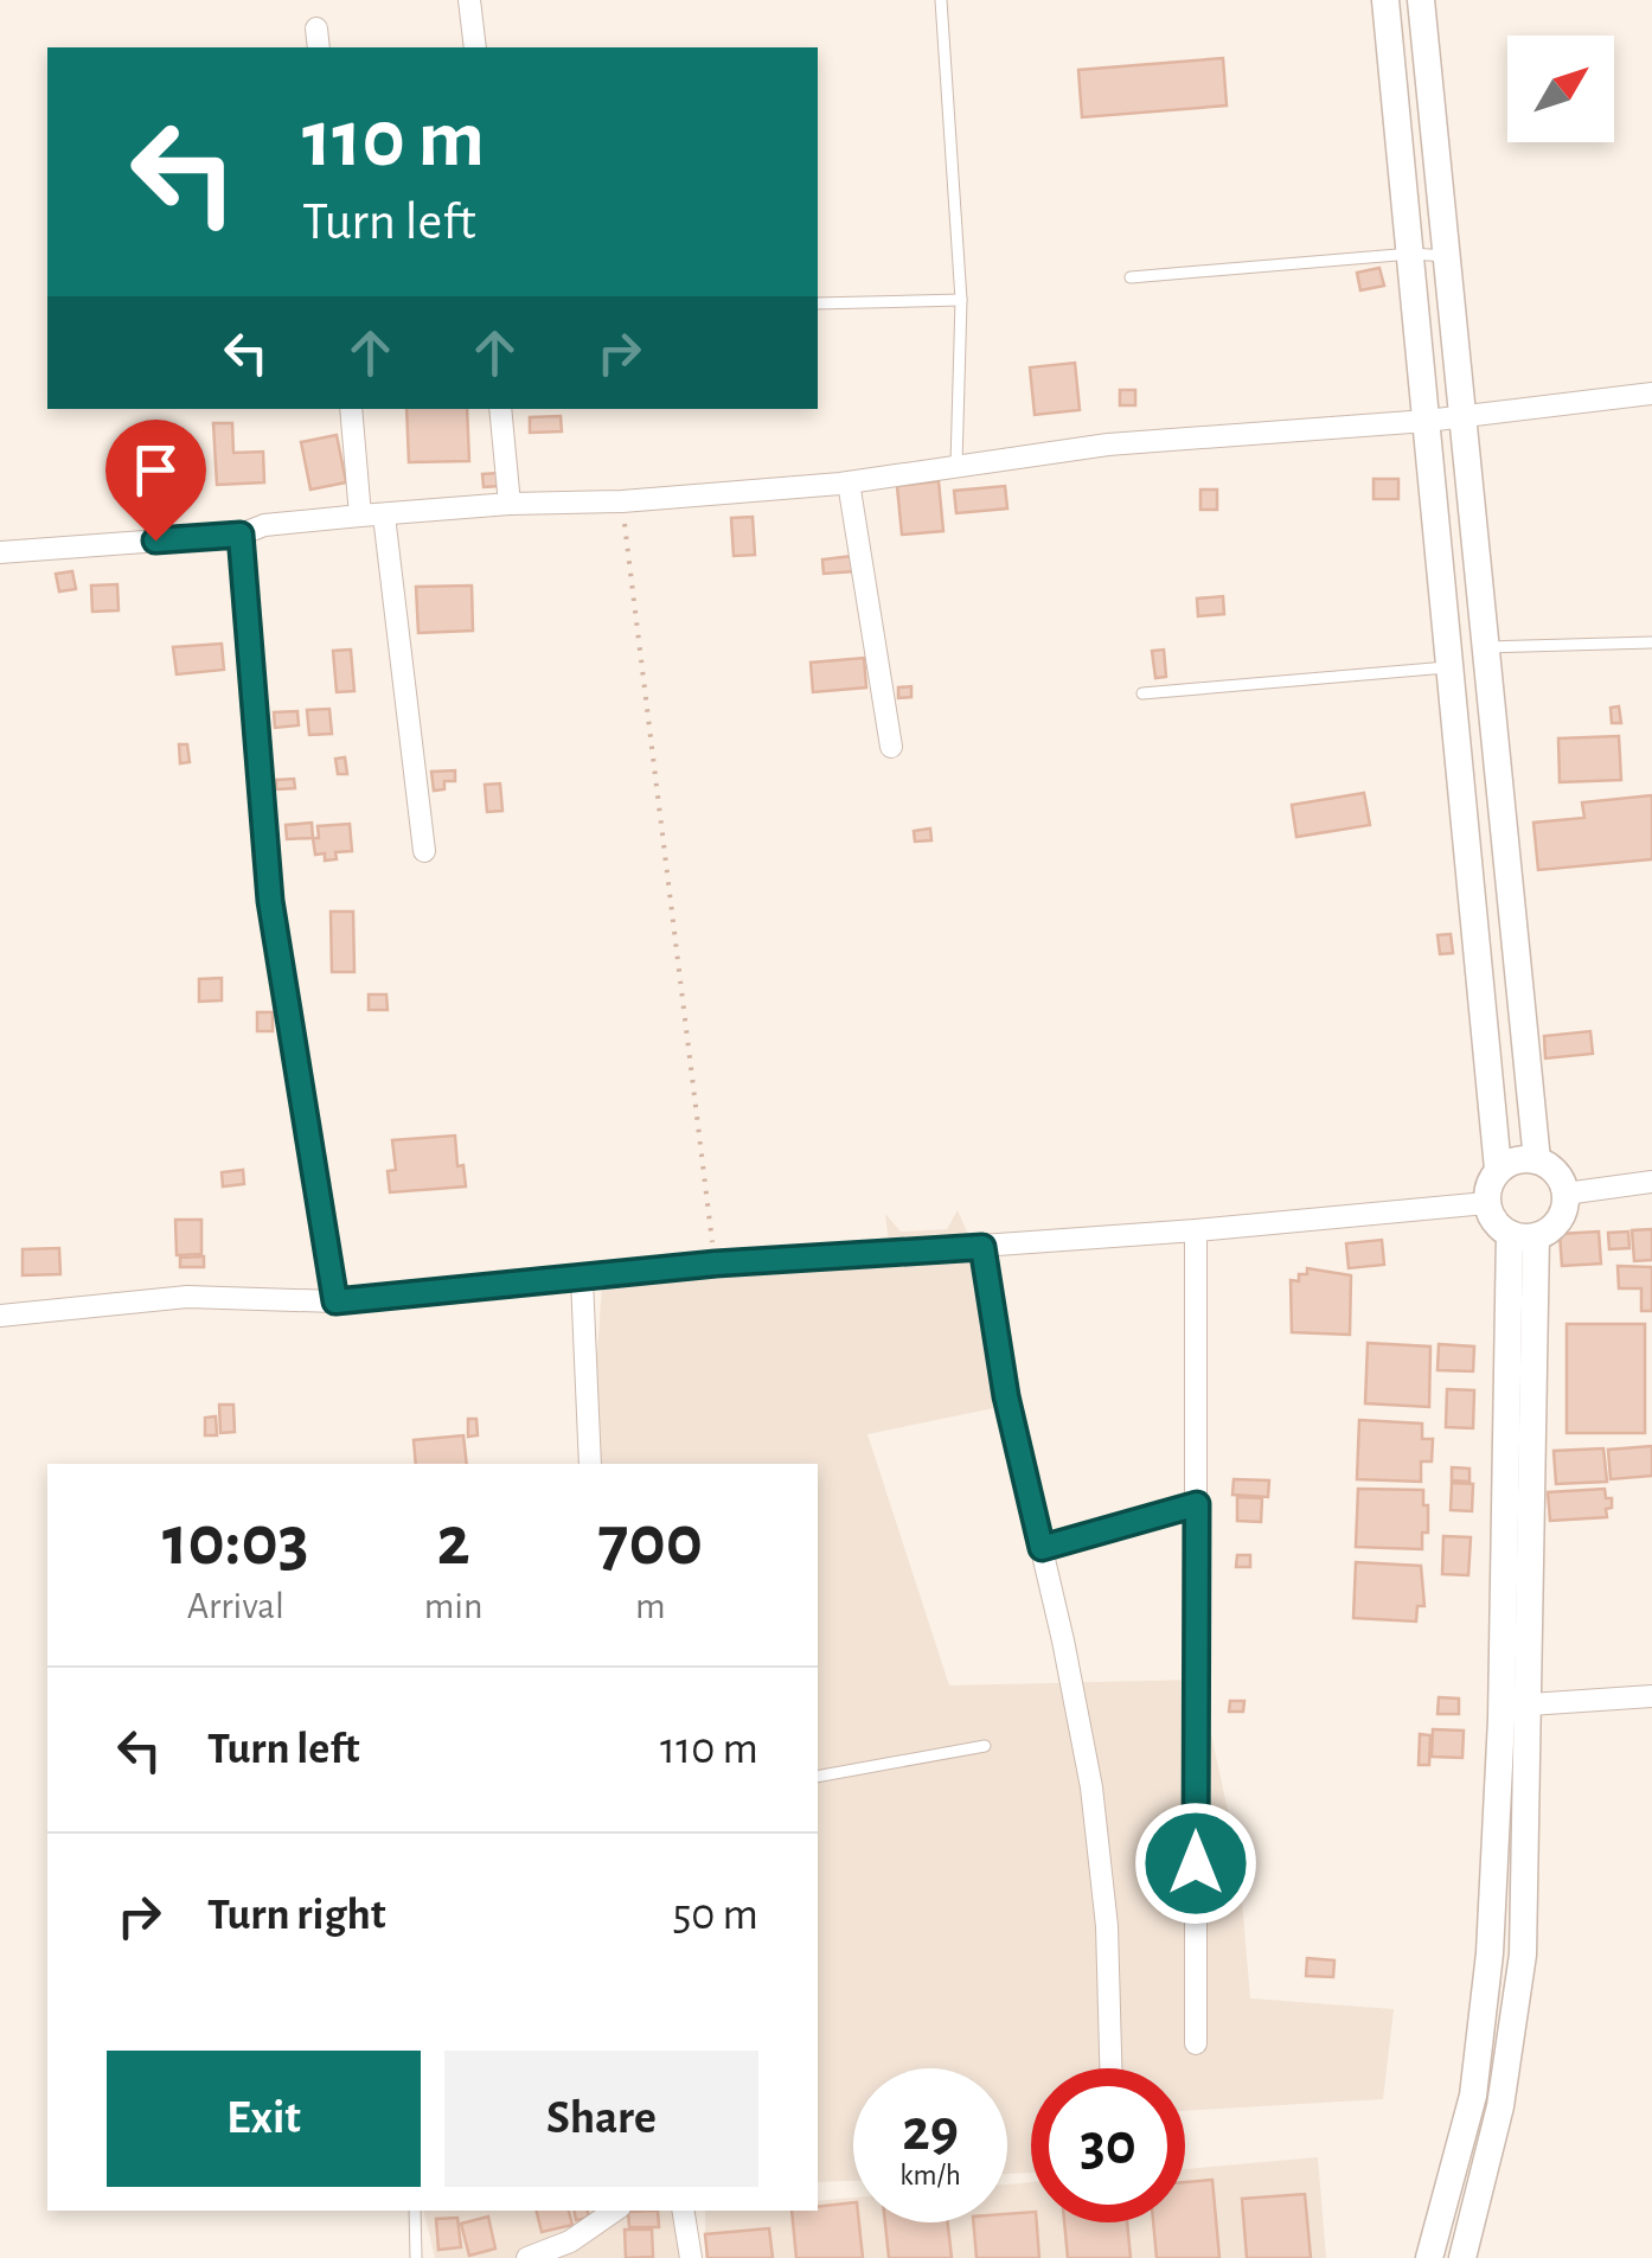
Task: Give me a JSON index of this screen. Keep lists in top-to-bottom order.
{
  "north": "top right",
  "page": {
    "turn": ["110 m", "Turn left"],
    "eta": [
      "10:03",
      "Arrival",
      "2",
      "min",
      "700",
      "m"
    ],
    "list": [
      {
        "name": "Turn left",
        "value": "110 m"
      },
      {
        "name": "Turn right",
        "value": "50 m"
      }
    ],
    "buttons": ["Exit", "Share"],
    "speed": "29 km/h",
    "limit": "30"
  }
}
